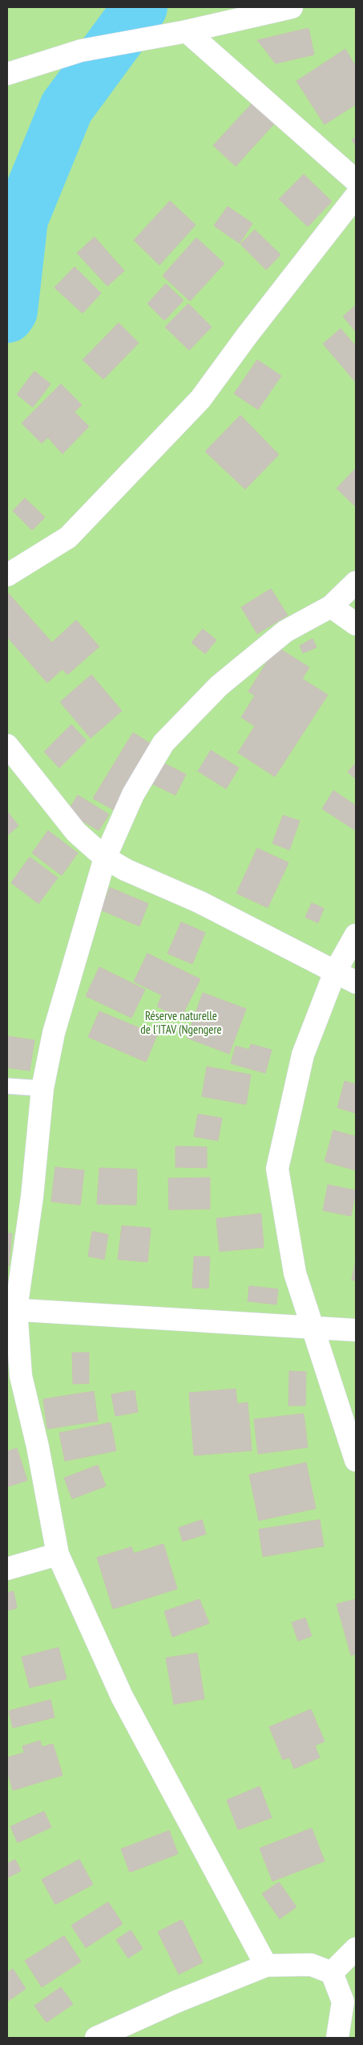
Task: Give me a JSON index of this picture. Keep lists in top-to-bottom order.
{
  "parks": ["Réserve naturelle de l'ITAV (Ngengere"]
}
